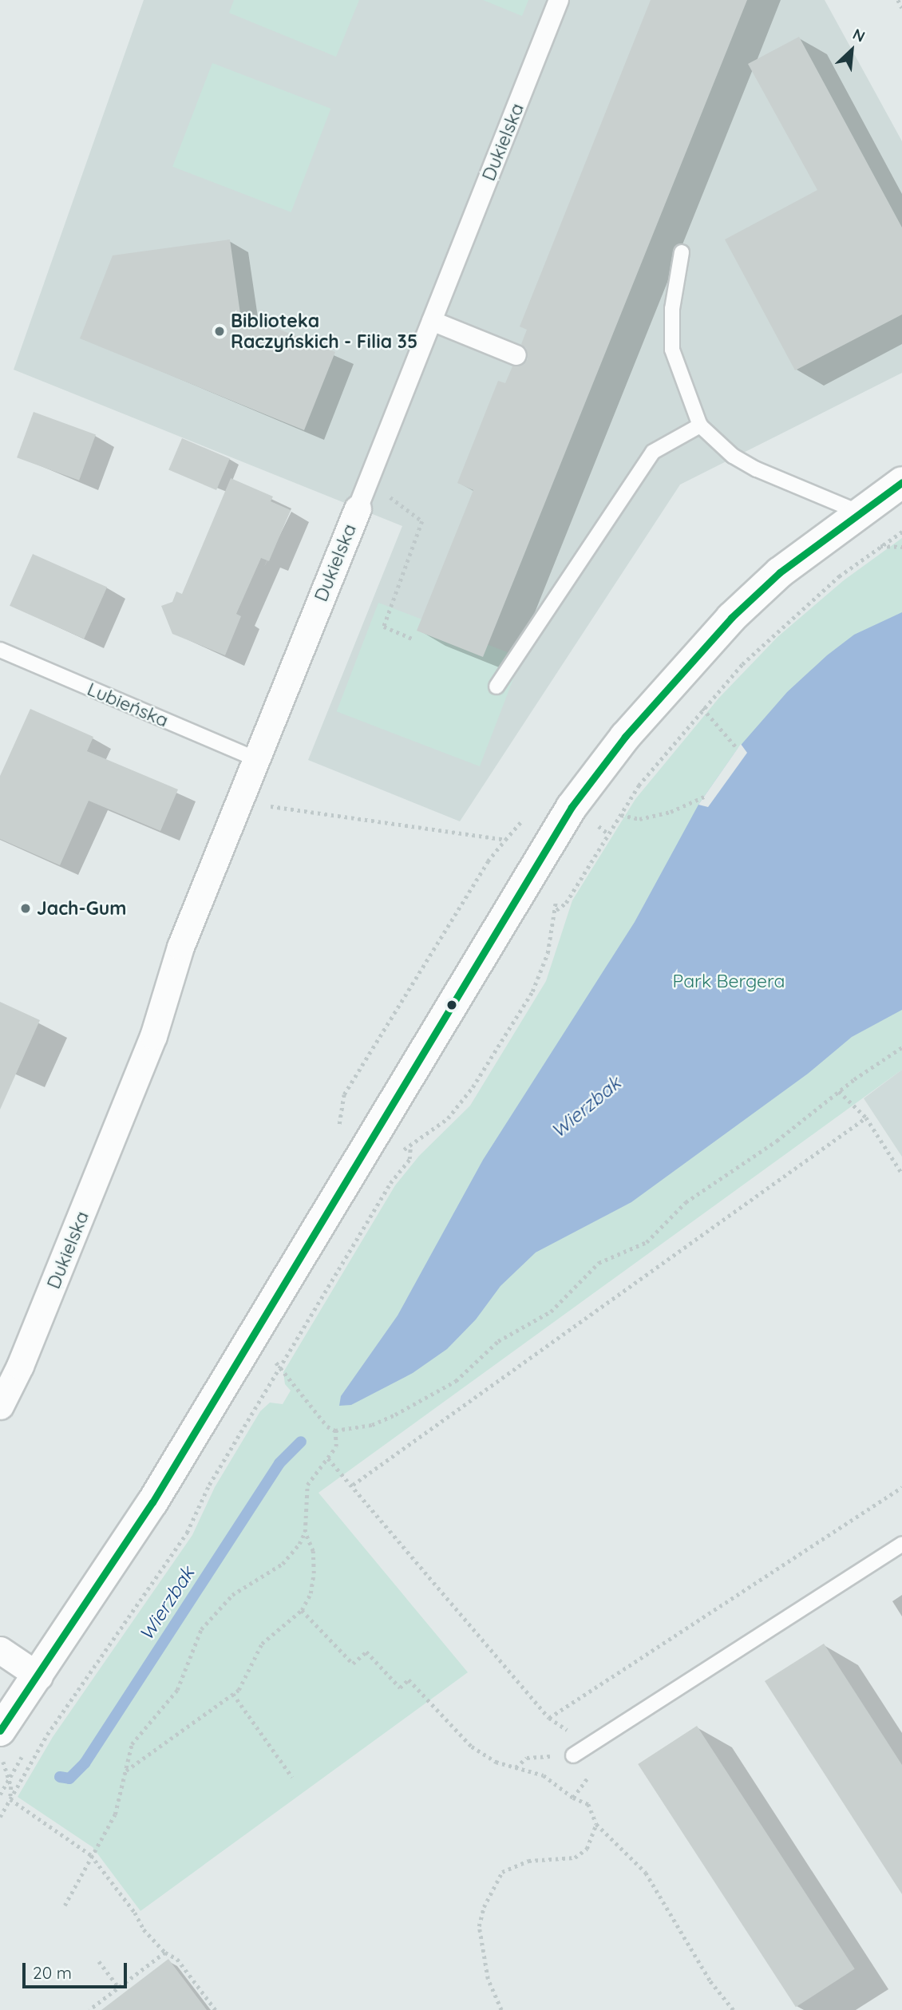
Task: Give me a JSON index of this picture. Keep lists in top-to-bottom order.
{
  "streets": {
    "street": ["Dukielska"],
    "lane": ["Lubieńska"]
  },
  "crossings": [
    ["Dukielska", "Lubieńska"]
  ],
  "water": ["Wierzbak"],
  "parks": ["Park Bergera"],
  "places": ["Biblioteka Raczyńskich - Filia 35", "Jach-Gum"],
  "scale_bar": "20 m",
  "north": "top right"
}
